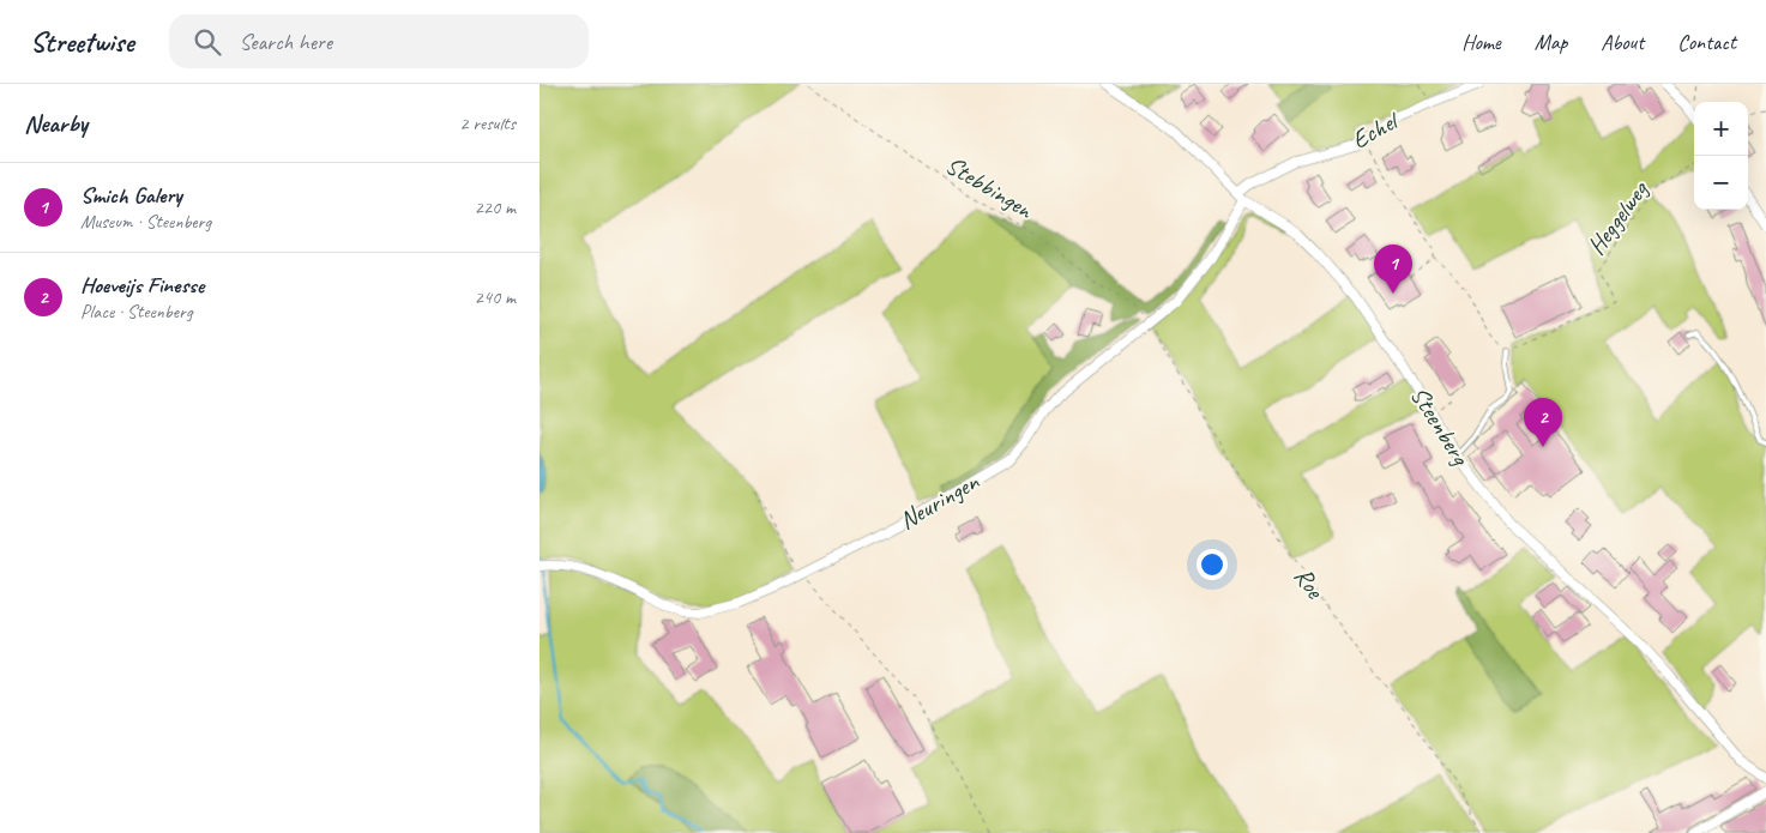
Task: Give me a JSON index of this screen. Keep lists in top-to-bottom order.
{
  "streets": {
    "street": ["Echel", "Steenberg", "Neuringen"],
    "path": ["Stebbingen", "Heggelweg", "Roe"]
  },
  "crossings": [
    ["Echel", "Steenberg"],
    ["Echel", "Neuringen"],
    ["Stebbingen", "Neuringen"],
    ["Stebbingen", "Roe"],
    ["Steenberg", "Neuringen"],
    ["Neuringen", "Roe"]
  ],
  "page": {
    "header": "Streetwise",
    "search": "Search here",
    "nav": [
      "Home",
      "Map",
      "About",
      "Contact"
    ],
    "heading": ["Nearby", "2 results"],
    "map_buttons": ["+", "−"],
    "list": [
      {
        "mark": "1",
        "name": "Smich Galery",
        "note": "Museum · Steenberg",
        "value": "220 m"
      },
      {
        "mark": "2",
        "name": "Hoeveijs Finesse",
        "note": "Place · Steenberg",
        "value": "240 m"
      }
    ],
    "pins": ["1", "2"]
  }
}
